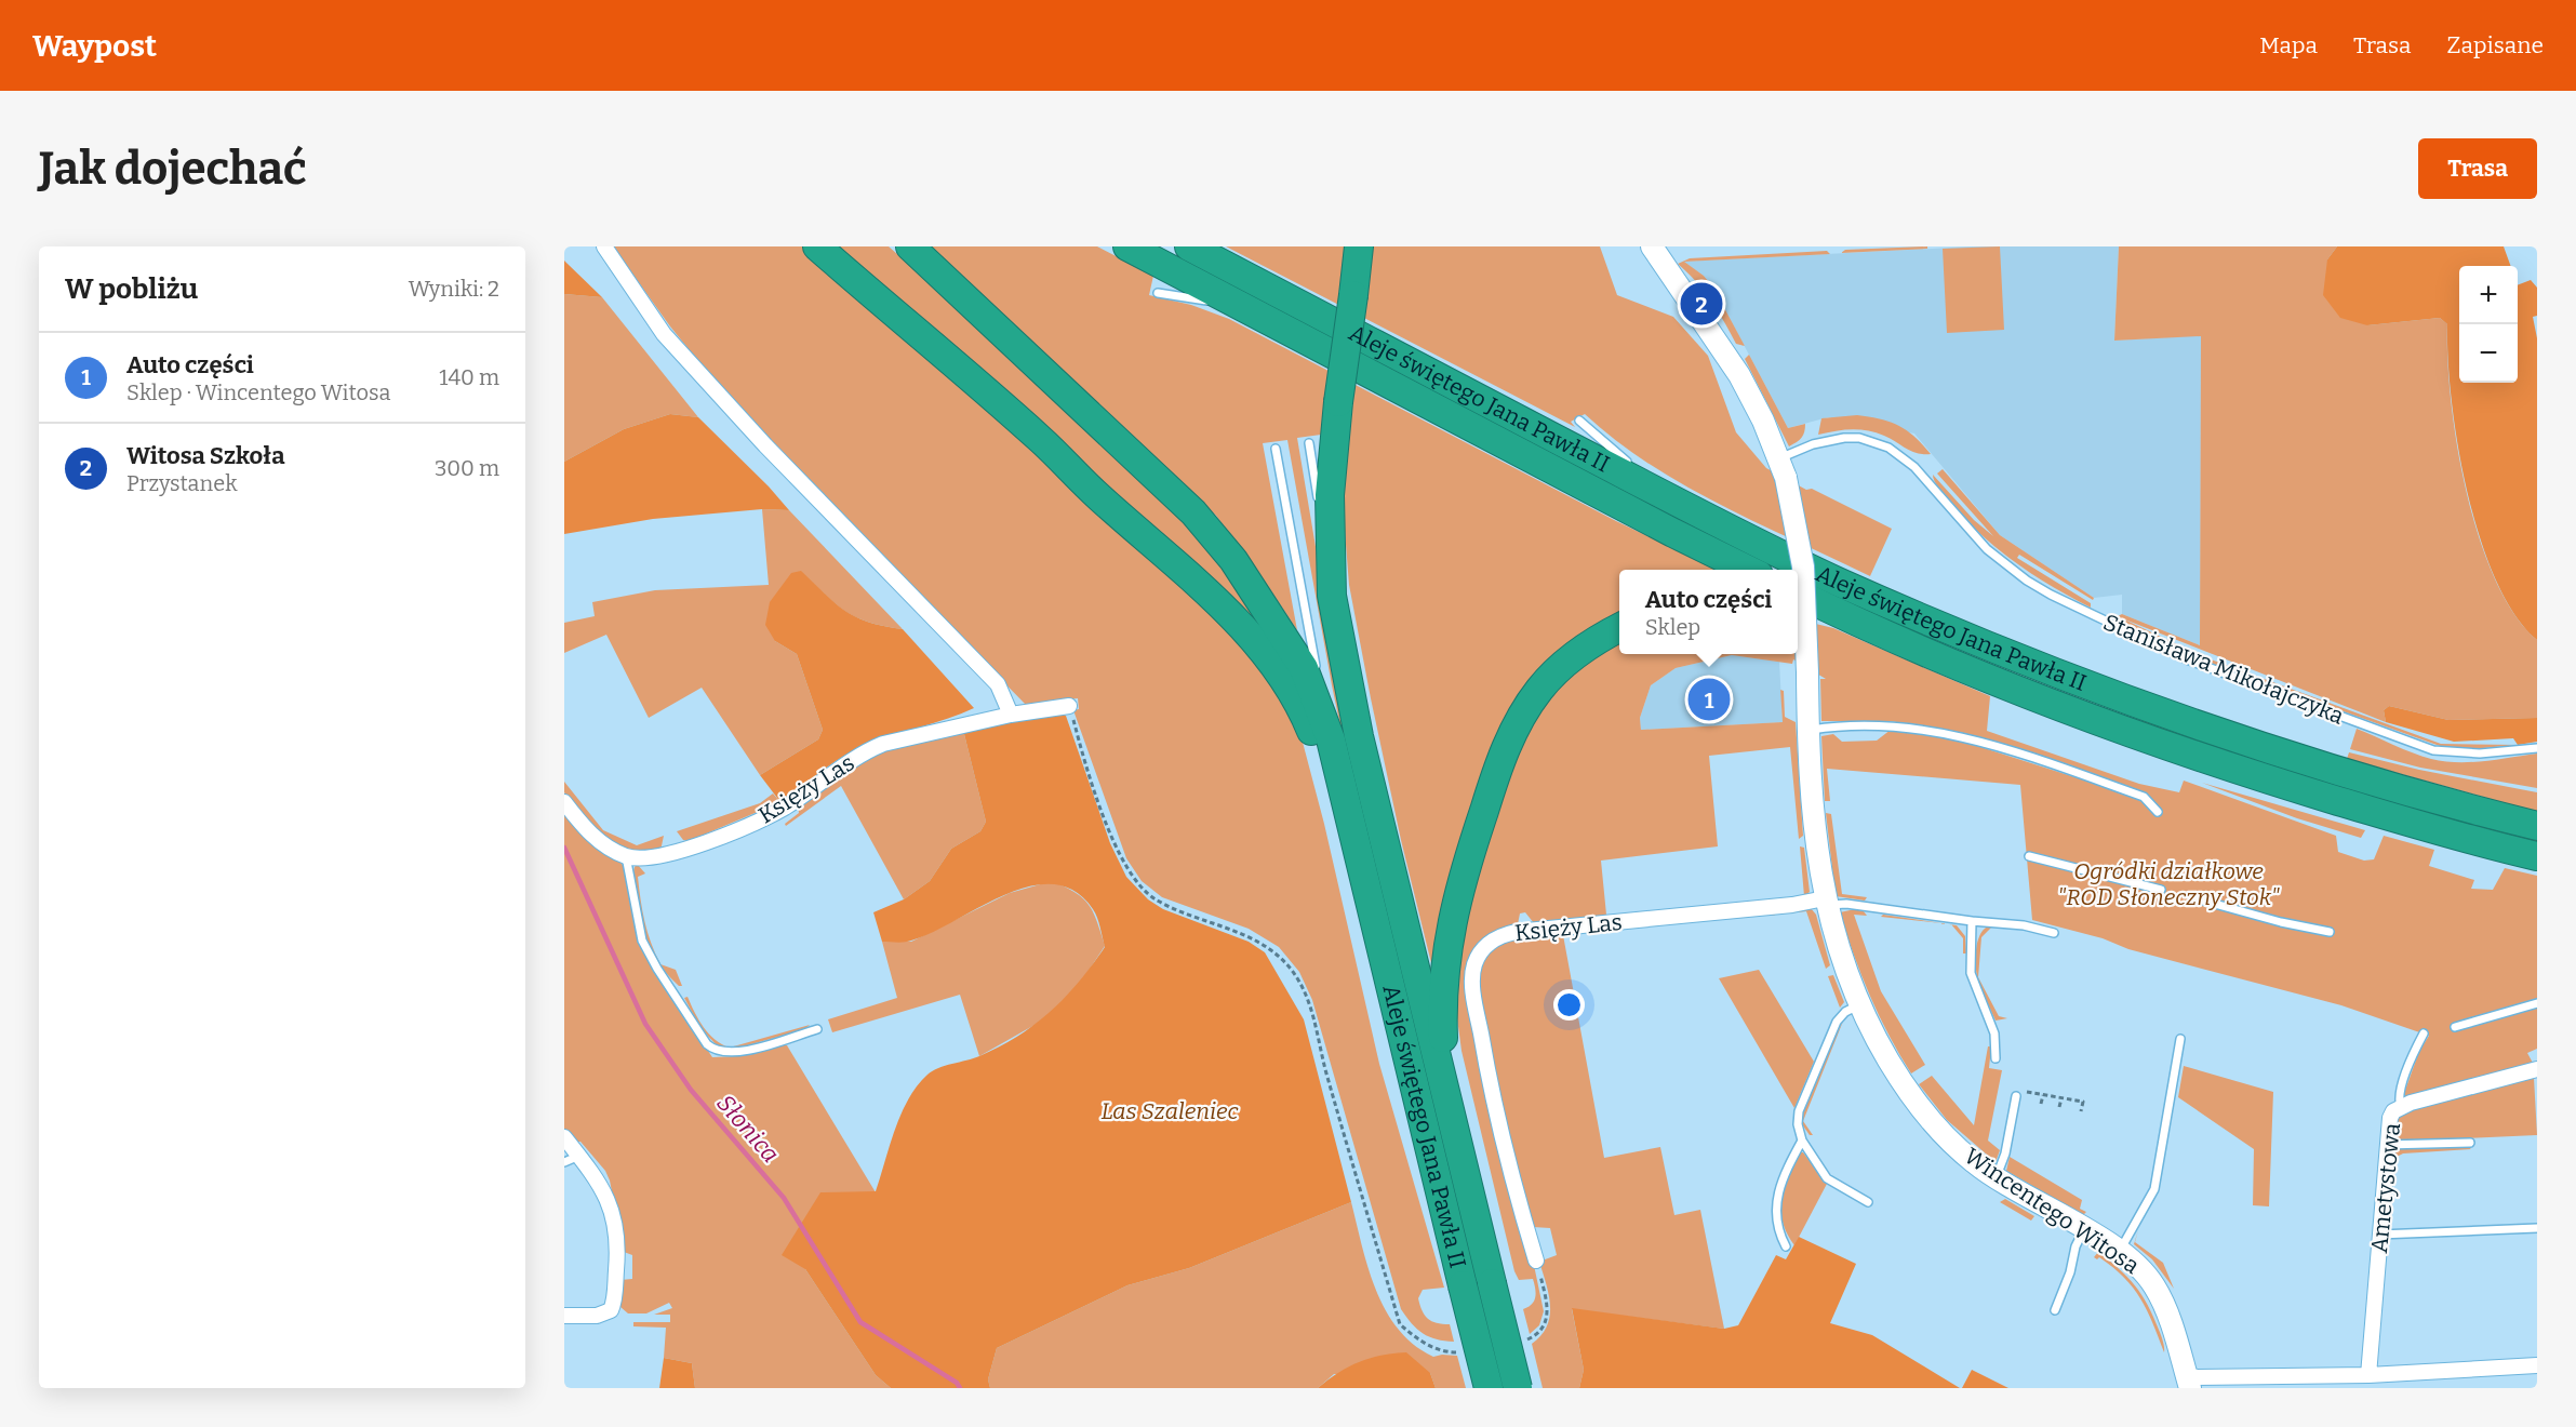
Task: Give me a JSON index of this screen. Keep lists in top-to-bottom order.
{
  "streets": {
    "highway": ["Aleje świętego Jana Pawła II"],
    "street": ["Księży Las", "Ametystowa", "Wincentego Witosa"],
    "lane": ["Stanisława Mikołajczyka"]
  },
  "crossings": [
    ["Stanisława Mikołajczyka", "Wincentego Witosa"],
    ["Księży Las", "Wincentego Witosa"]
  ],
  "water": ["Słonica"],
  "parks": ["Ogródki działkowe \"ROD Słoneczny Stok\"", "Las Szaleniec"],
  "page": {
    "header": "Waypost",
    "nav": ["Mapa", "Trasa", "Zapisane"],
    "buttons": "Trasa",
    "title": "Jak dojechać",
    "heading": ["W pobliżu", "Wyniki: 2"],
    "map_buttons": ["+", "−"],
    "pins": ["2", "1"],
    "list": [
      {
        "mark": "1",
        "name": "Auto części",
        "note": "Sklep · Wincentego Witosa",
        "value": "140 m"
      },
      {
        "mark": "2",
        "name": "Witosa Szkoła",
        "note": "Przystanek",
        "value": "300 m"
      }
    ],
    "popup": ["Auto części", "Sklep"]
  }
}
